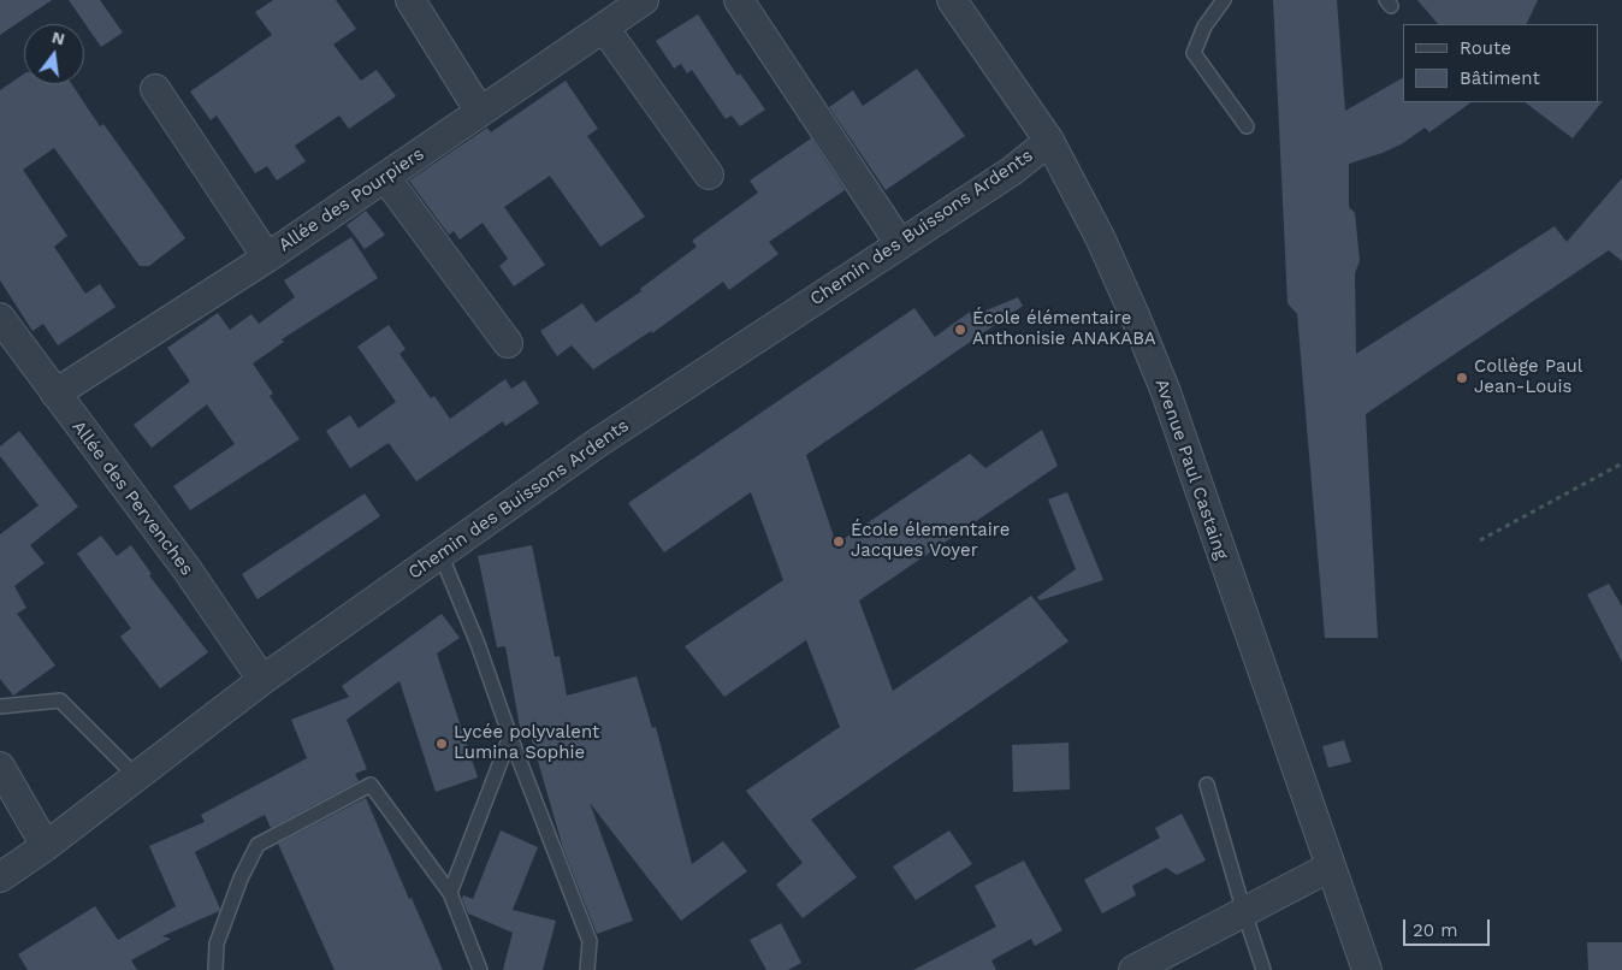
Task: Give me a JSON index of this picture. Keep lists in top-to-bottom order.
{
  "streets": {
    "street": [
      "Allée des Pourpiers",
      "Chemin des Buissons Ardents",
      "Avenue Paul Castaing",
      "Allée des Pervenches"
    ]
  },
  "crossings": [
    ["Allée des Pourpiers", "Allée des Pervenches"],
    ["Chemin des Buissons Ardents", "Avenue Paul Castaing"],
    ["Chemin des Buissons Ardents", "Allée des Pervenches"]
  ],
  "places": [
    "École élémentaire Anthonisie ANAKABA",
    "Collège Paul Jean-Louis",
    "École élementaire Jacques Voyer",
    "Lycée polyvalent Lumina Sophie"
  ],
  "legend": ["Route", "Bâtiment"],
  "scale_bar": "20 m",
  "north": "top"
}
